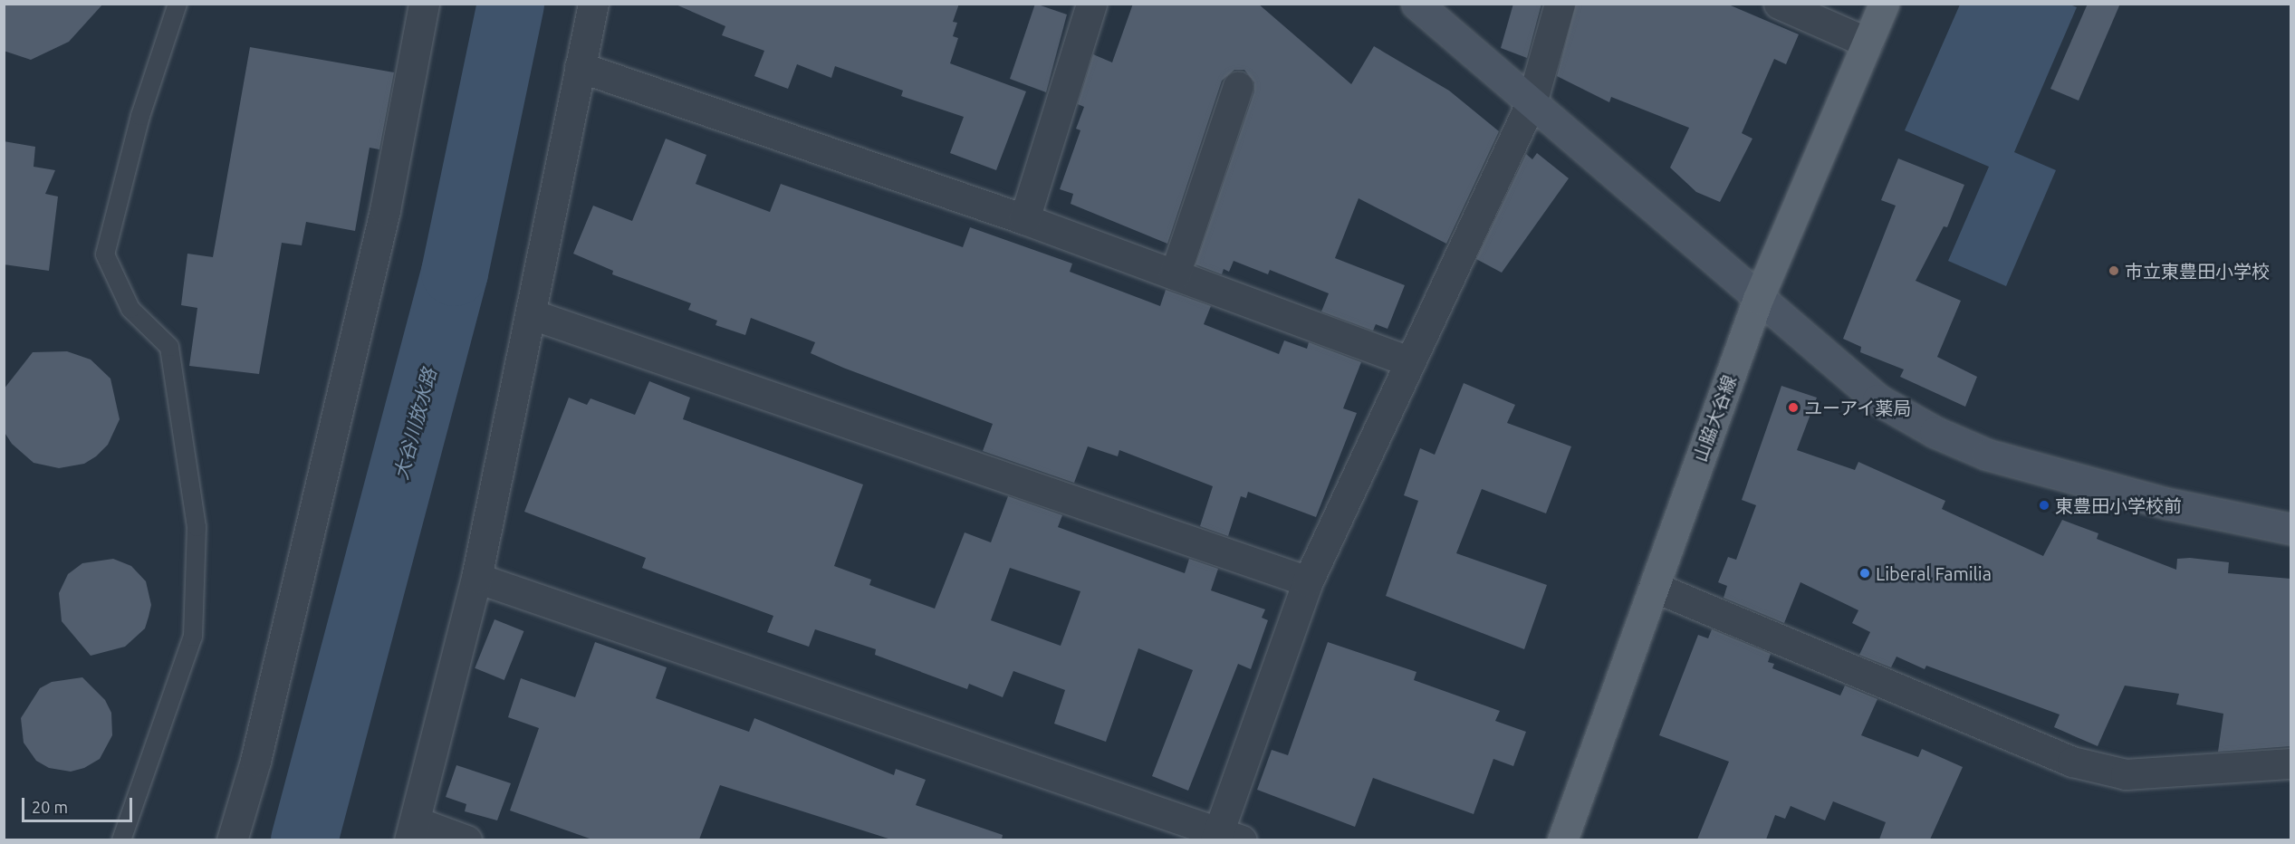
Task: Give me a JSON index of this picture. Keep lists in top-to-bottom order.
{
  "streets": {
    "main road": ["山脇大谷線"]
  },
  "water": ["大谷川放水路"],
  "places": [
    "市立東豊田小学校",
    "ユーアイ薬局",
    "東豊田小学校前",
    "Liberal Familia"
  ],
  "scale_bar": "20 m"
}
